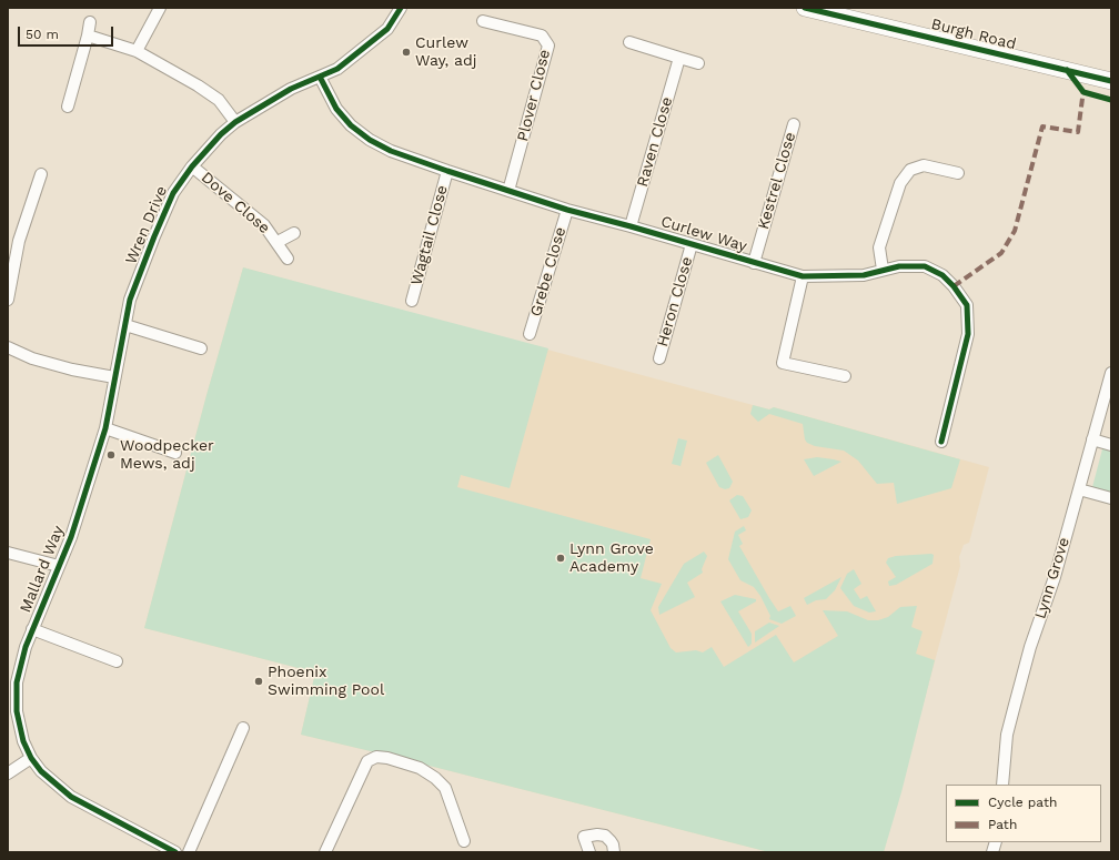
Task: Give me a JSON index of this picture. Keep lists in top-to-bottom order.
{
  "streets": {
    "street": [
      "Burgh Road",
      "Plover Close",
      "Raven Close",
      "Kestrel Close",
      "Dove Close",
      "Wren Drive",
      "Curlew Way",
      "Wagtail Close",
      "Grebe Close",
      "Heron Close",
      "Mallard Way",
      "Lynn Grove"
    ]
  },
  "crossings": [
    ["Plover Close", "Curlew Way"],
    ["Raven Close", "Curlew Way"],
    ["Kestrel Close", "Curlew Way"],
    ["Dove Close", "Wren Drive"],
    ["Wren Drive", "Curlew Way"],
    ["Wren Drive", "Mallard Way"],
    ["Curlew Way", "Wagtail Close"],
    ["Curlew Way", "Grebe Close"],
    ["Curlew Way", "Heron Close"]
  ],
  "places": [
    "Curlew Way, adj",
    "Woodpecker Mews, adj",
    "Lynn Grove Academy",
    "Phoenix Swimming Pool"
  ],
  "legend": ["Cycle path", "Path"],
  "scale_bar": "50 m"
}
